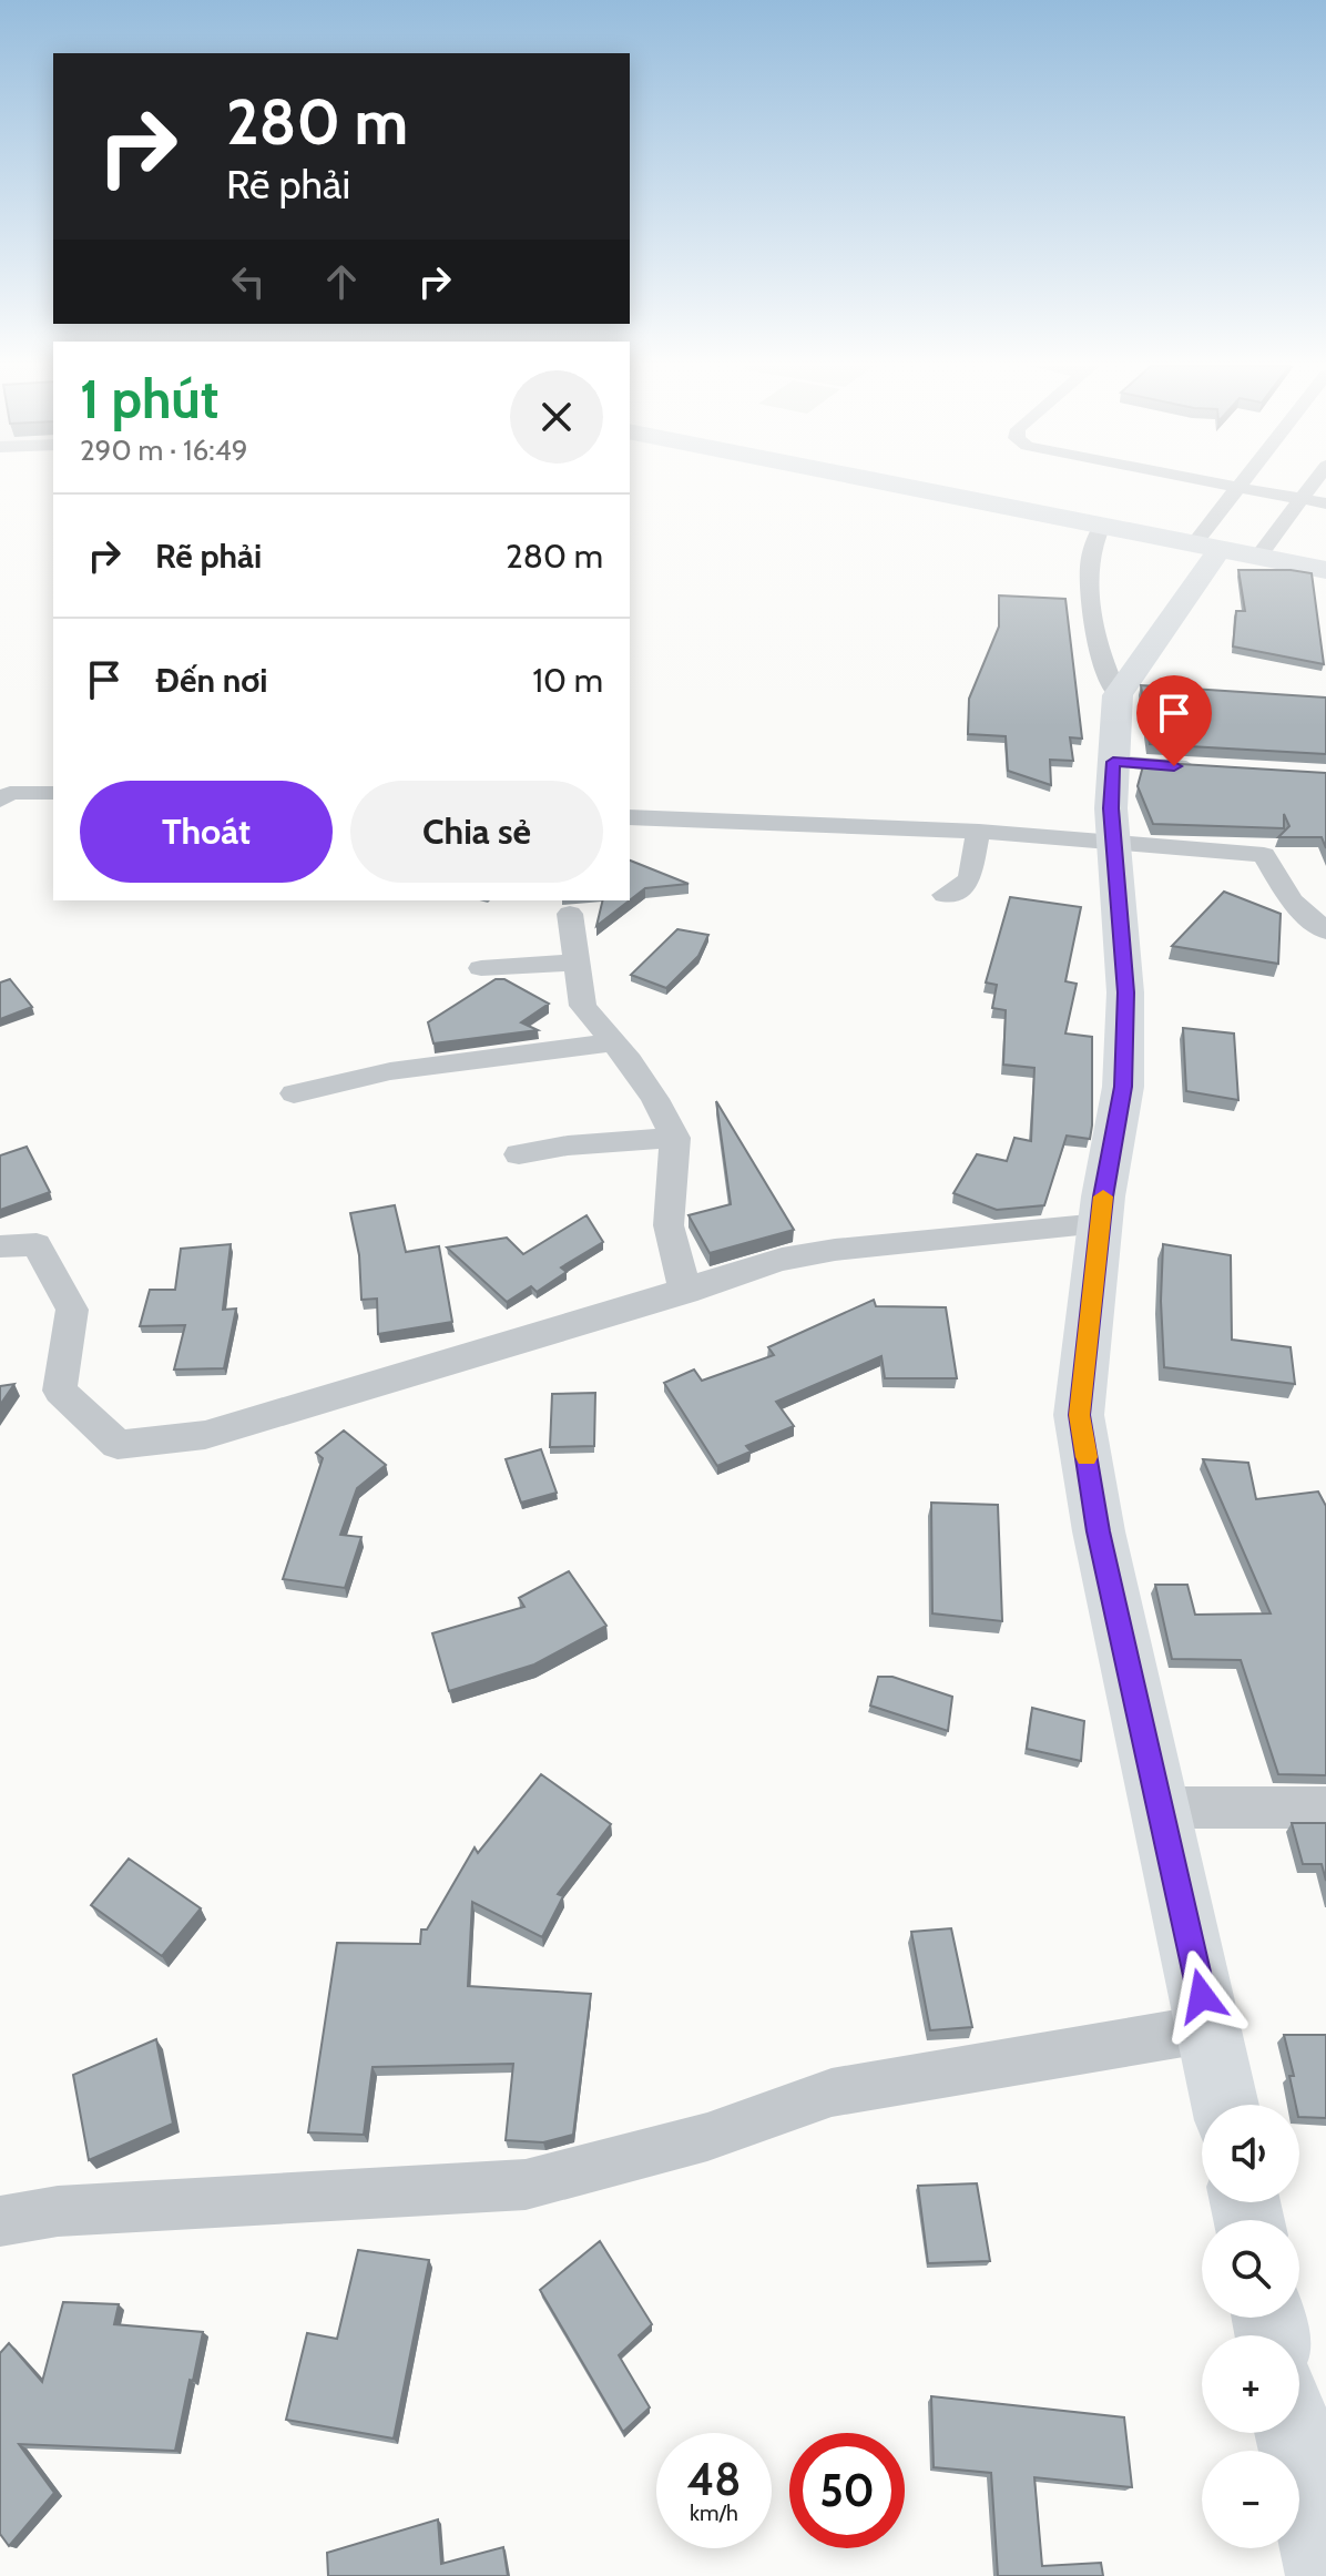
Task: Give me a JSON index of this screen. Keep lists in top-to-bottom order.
{
  "page": {
    "turn": ["280 m", "Rẽ phải"],
    "heading": ["1 phút", "290 m · 16:49"],
    "list": [
      {
        "name": "Rẽ phải",
        "value": "280 m"
      },
      {
        "name": "Đến nơi",
        "value": "10 m"
      }
    ],
    "buttons": ["Thoát", "Chia sẻ"],
    "map_buttons": ["+", "−"],
    "speed": "48 km/h",
    "limit": "50"
  }
}
